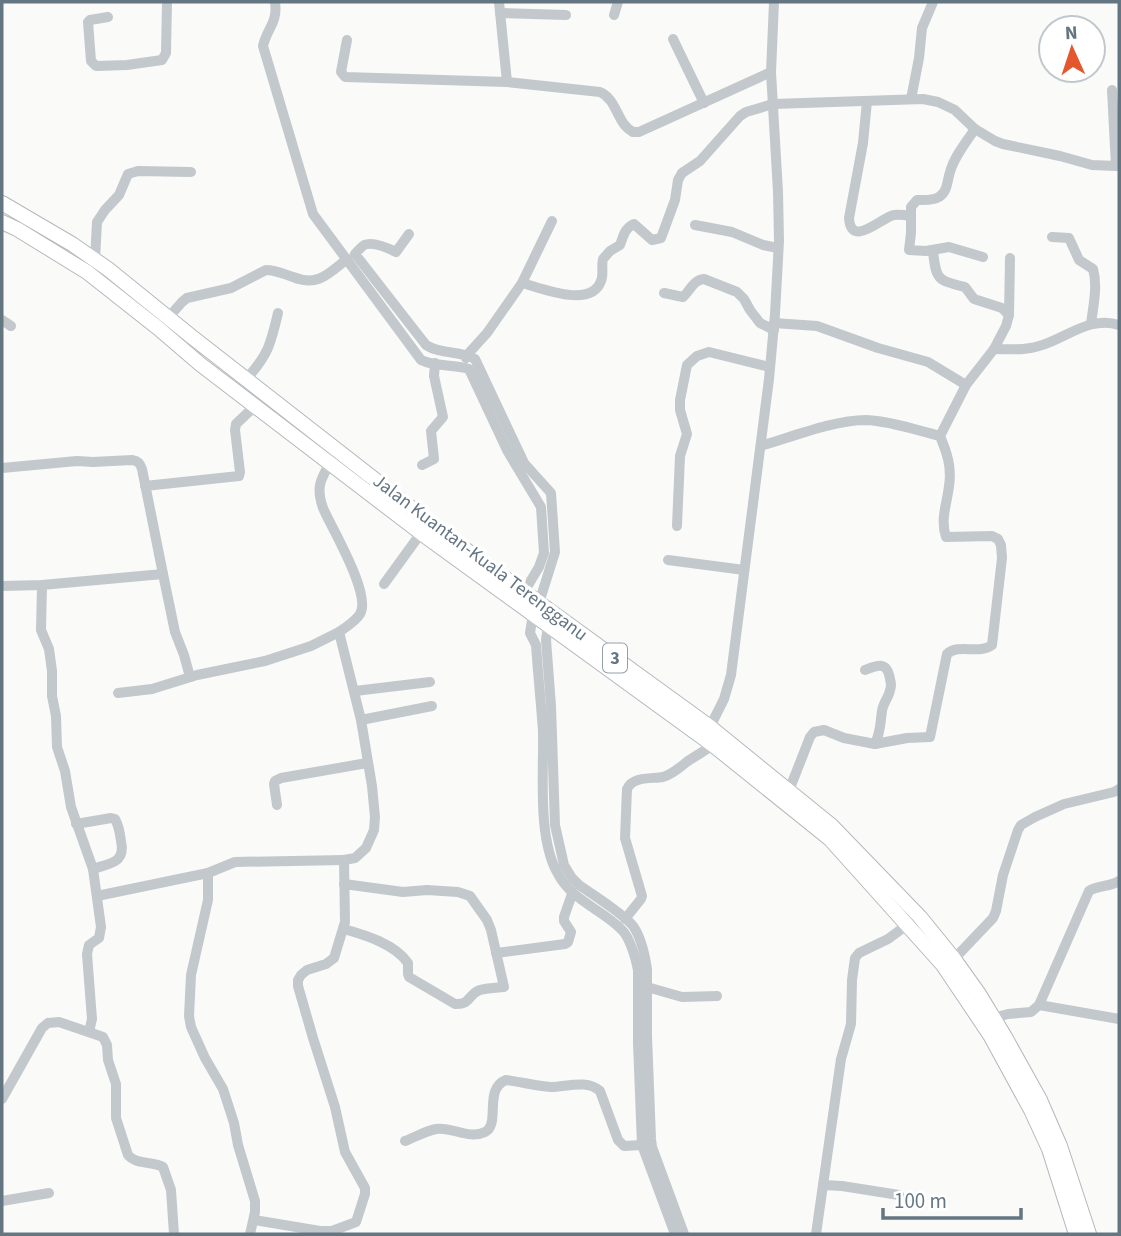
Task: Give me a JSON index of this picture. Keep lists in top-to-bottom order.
{
  "streets": {
    "highway": ["Jalan Kuantan-Kuala Terengganu", "3"]
  },
  "scale_bar": "100 m",
  "north": "top"
}
